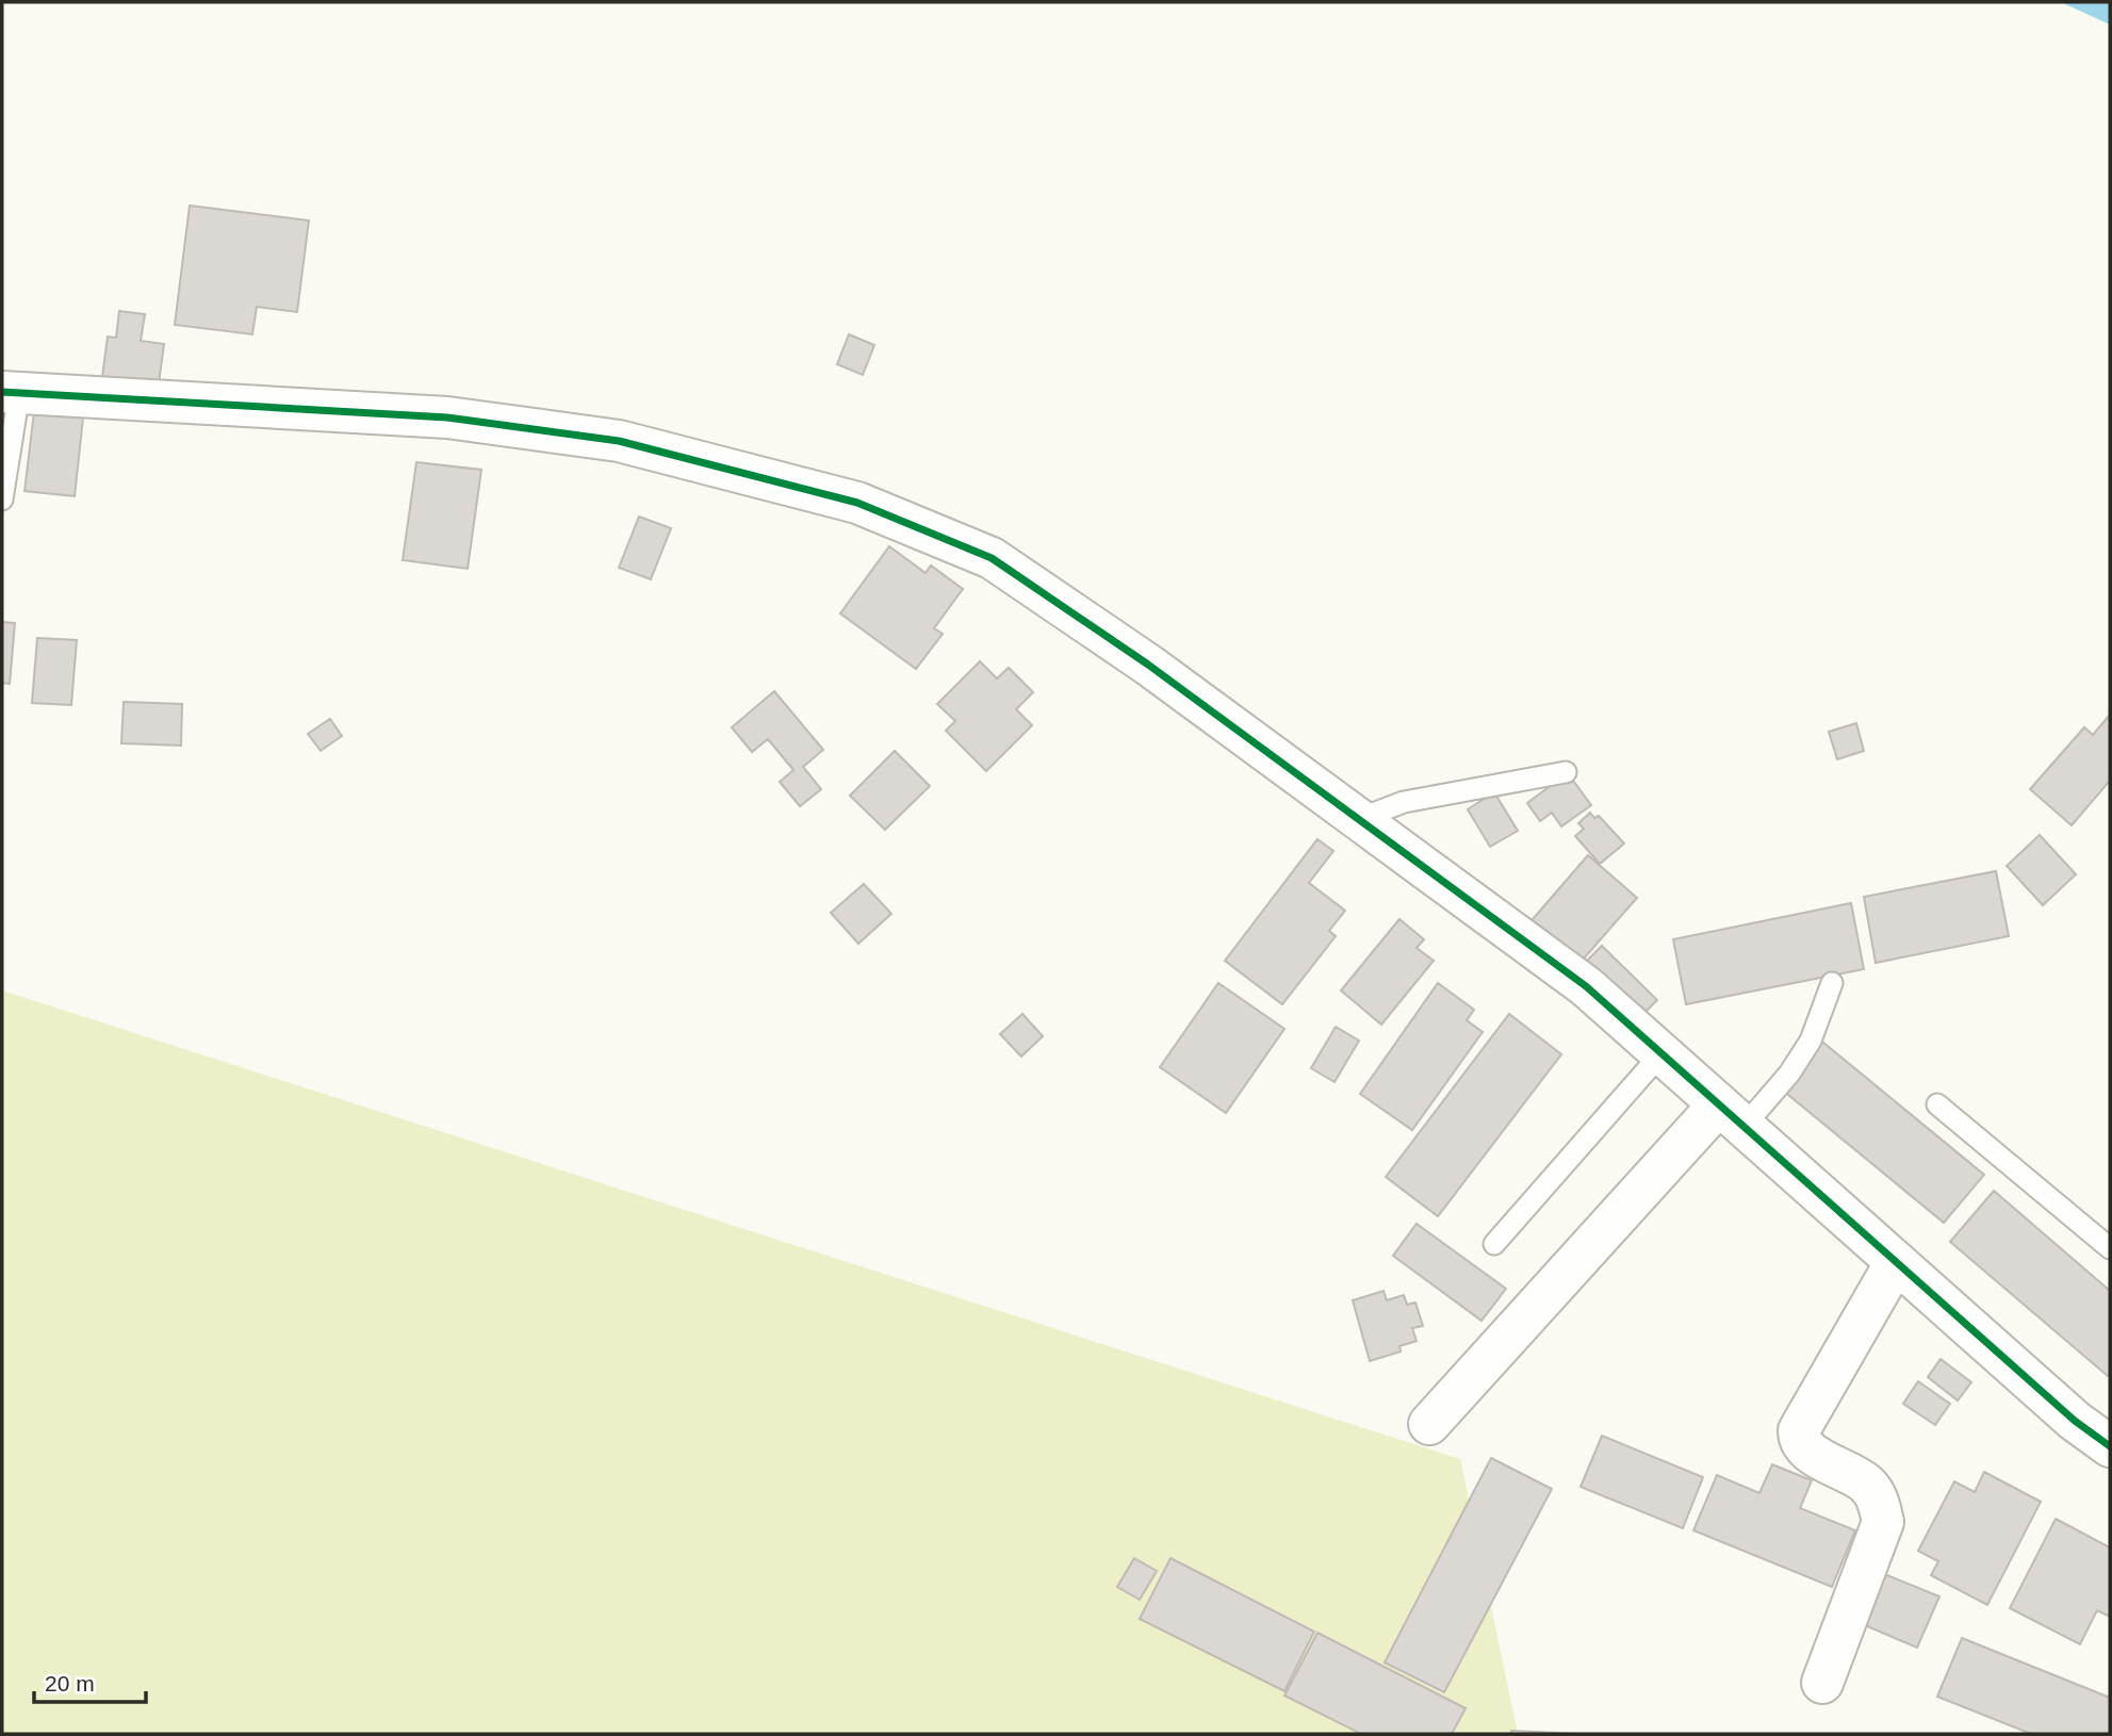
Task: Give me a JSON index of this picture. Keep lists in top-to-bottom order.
{
  "scale_bar": "20 m"
}
